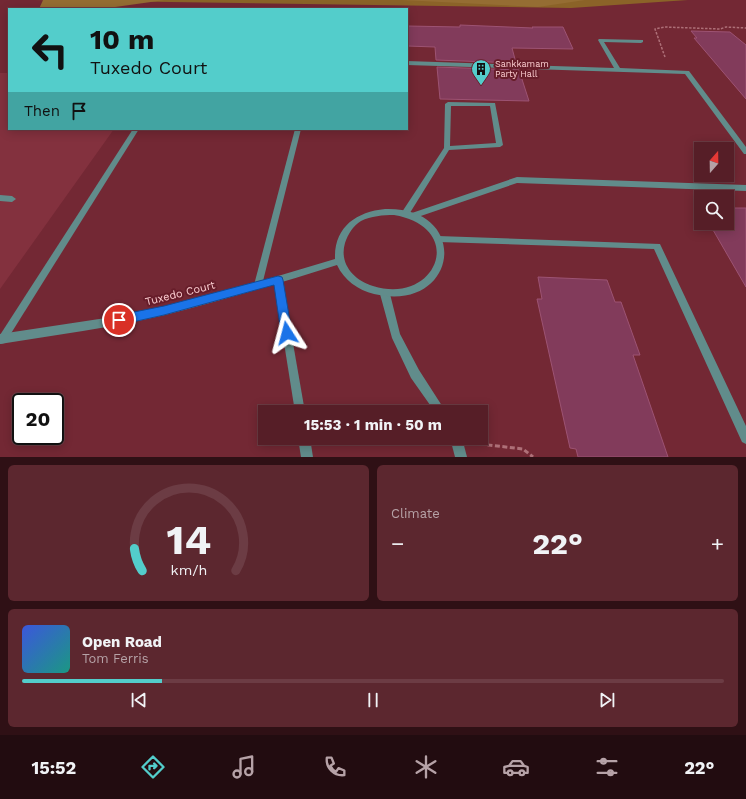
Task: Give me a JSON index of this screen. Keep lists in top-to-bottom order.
{
  "streets": {
    "street": ["Tuxedo Court"]
  },
  "places": {
    "building": ["Sankkamam Party Hall"]
  },
  "north": "top",
  "page": {
    "turn": ["10 m", "Tuxedo Court"],
    "then": "Then",
    "limit": "20",
    "trip": "15:53 · 1 min · 50 m",
    "tile": "Climate",
    "heat": ["−", "22°", "+"],
    "song": ["Open Road", "Tom Ferris"],
    "tabs": ["15:52", "22°"],
    "gauge": ["14", "km/h"]
  }
}
